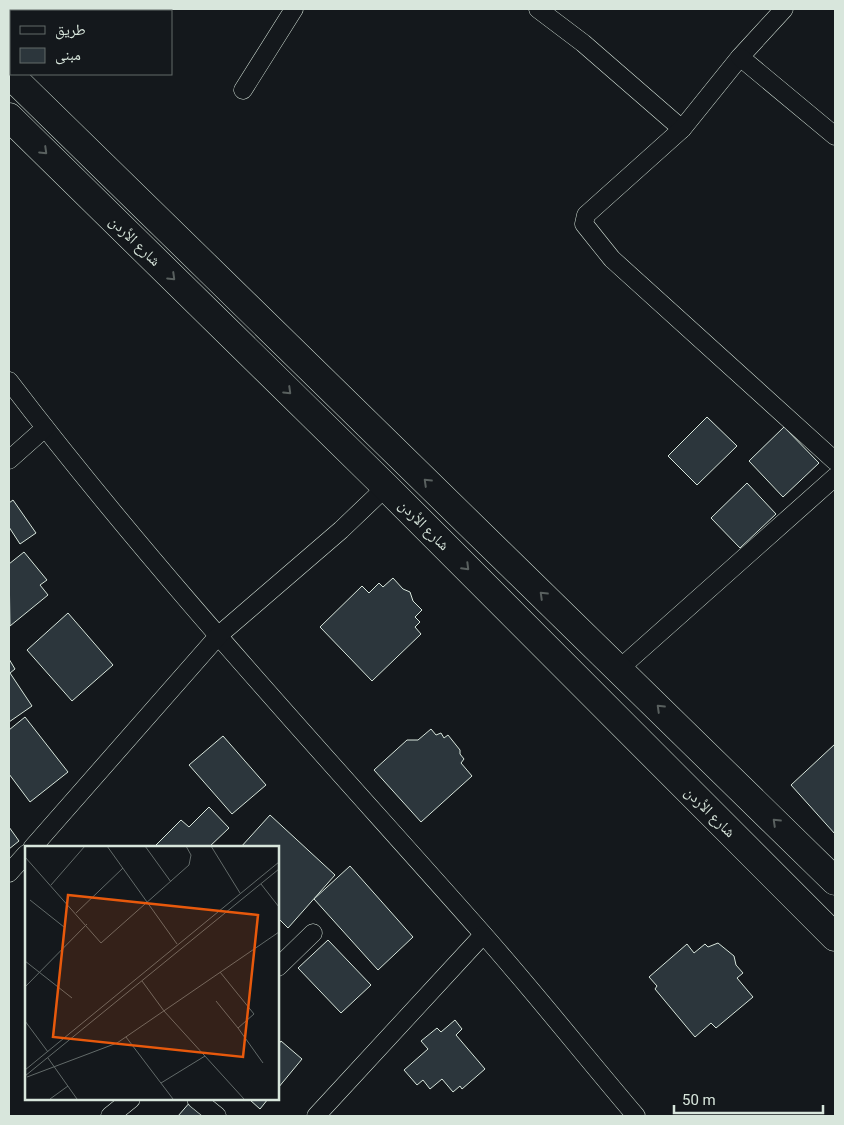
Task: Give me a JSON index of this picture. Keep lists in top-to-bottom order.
{
  "streets": {
    "highway": ["شارع الأردن"]
  },
  "legend": ["طريق", "مبنى"],
  "scale_bar": "50 m"
}
